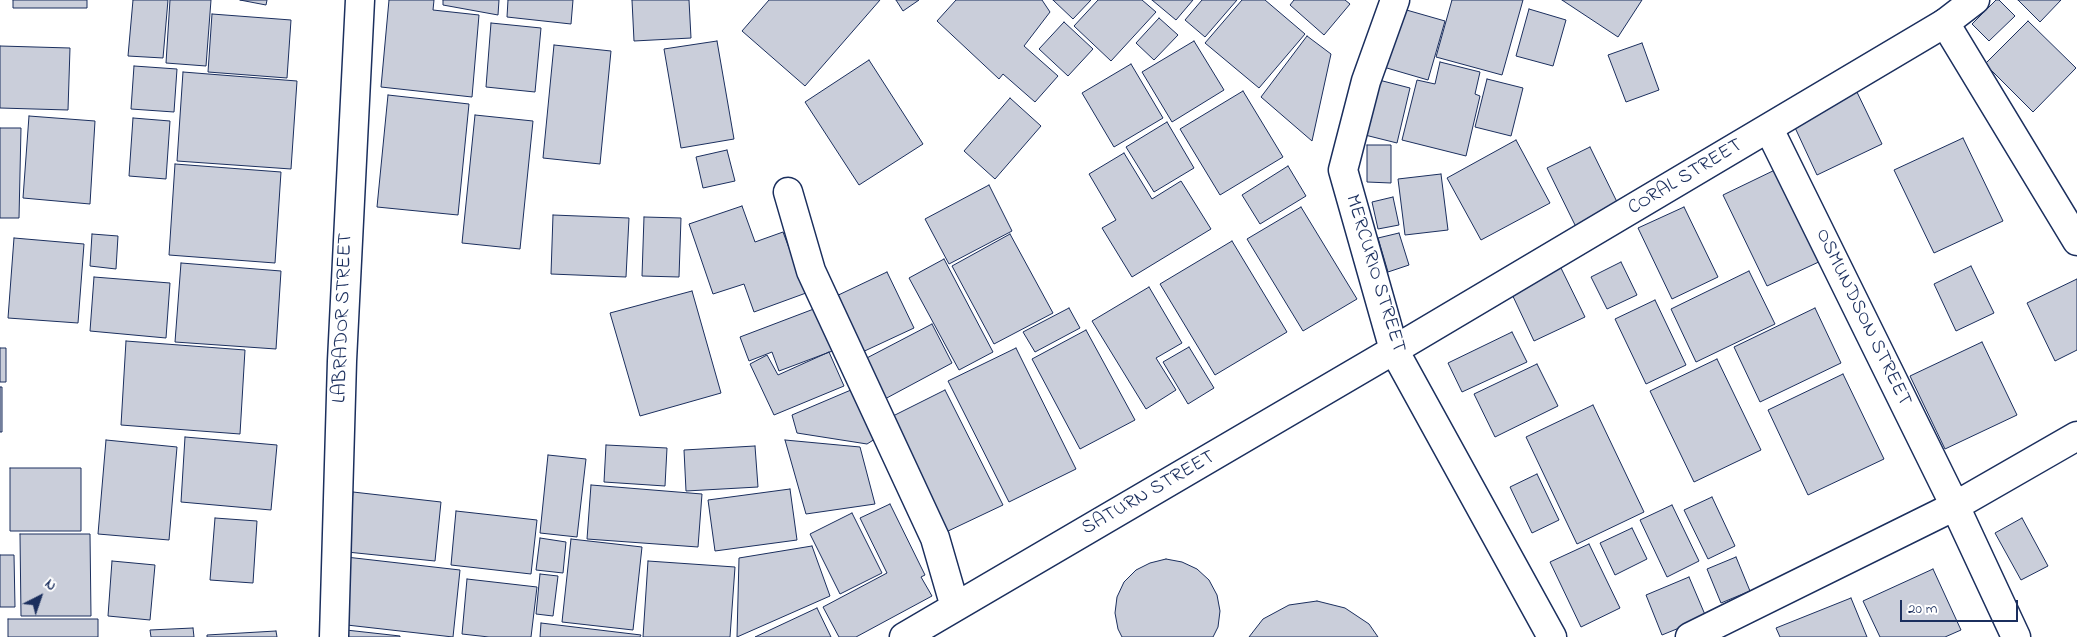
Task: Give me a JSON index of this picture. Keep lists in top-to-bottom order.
{
  "streets": {
    "street": [
      "CORAL STREET",
      "MERCURIO STREET",
      "LABRADOR STREET",
      "OSMUNDSON STREET",
      "SATURN STREET"
    ]
  },
  "crossings": [
    ["CORAL STREET", "MERCURIO STREET"],
    ["CORAL STREET", "OSMUNDSON STREET"],
    ["CORAL STREET", "SATURN STREET"],
    ["MERCURIO STREET", "SATURN STREET"]
  ],
  "scale_bar": "20 m",
  "north": "top right"
}
